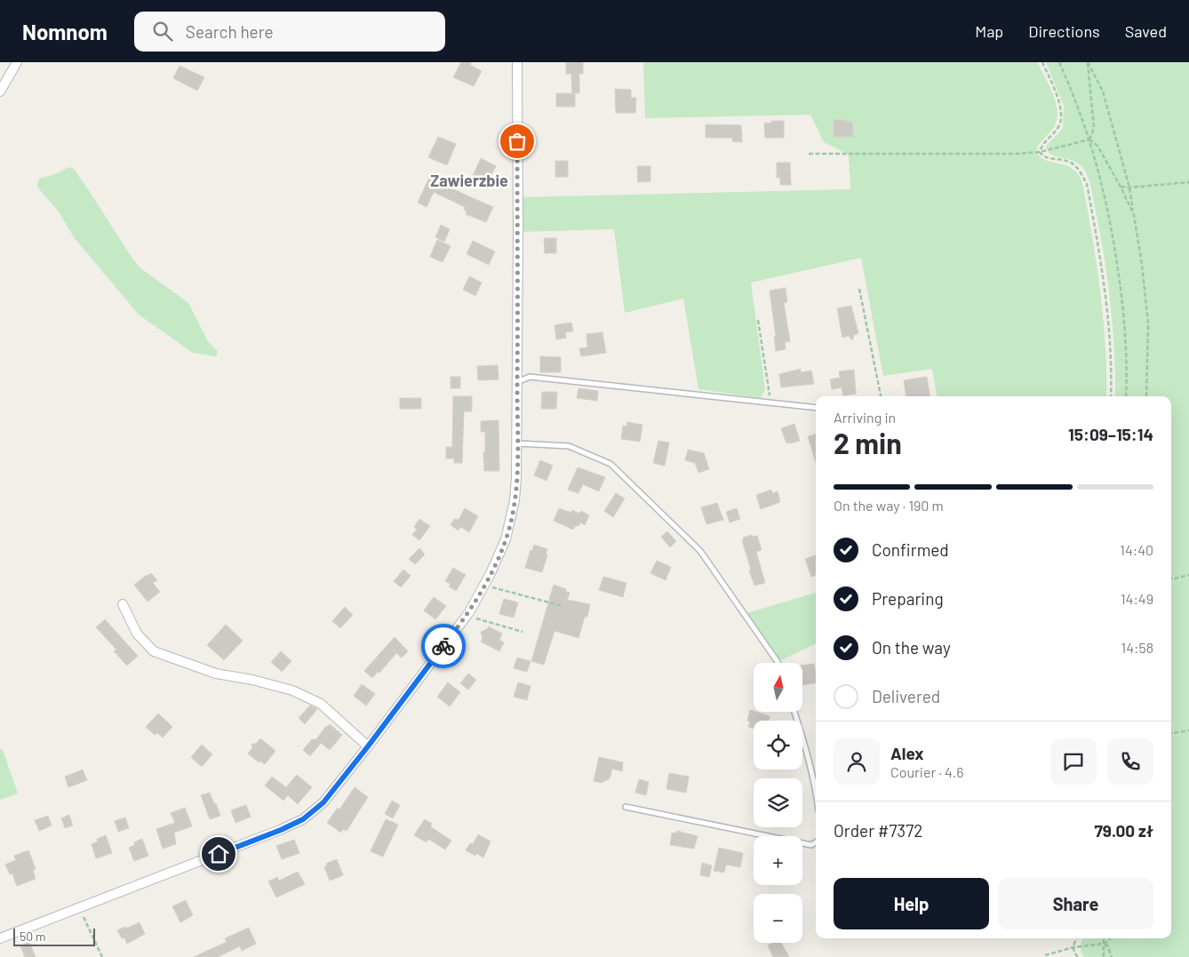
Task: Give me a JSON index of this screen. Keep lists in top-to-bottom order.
{
  "districts": ["Zawierzbie"],
  "scale_bar": "50 m",
  "north": "top",
  "page": {
    "header": "Nomnom",
    "search": "Search here",
    "nav": ["Map", "Directions", "Saved"],
    "heading": ["2 min", "Arriving in", "15:09–15:14"],
    "panel": [
      "Alex",
      "Courier · 4.6",
      "Order #7372",
      "79.00 zł"
    ],
    "bar": "On the way · 190 m",
    "list": [
      ["Confirmed", "14:40"],
      ["Preparing", "14:49"],
      ["On the way", "14:58"],
      "Delivered"
    ],
    "map_buttons": ["+", "−"],
    "buttons": ["Help", "Share"],
    "scale": "50 m"
  }
}
